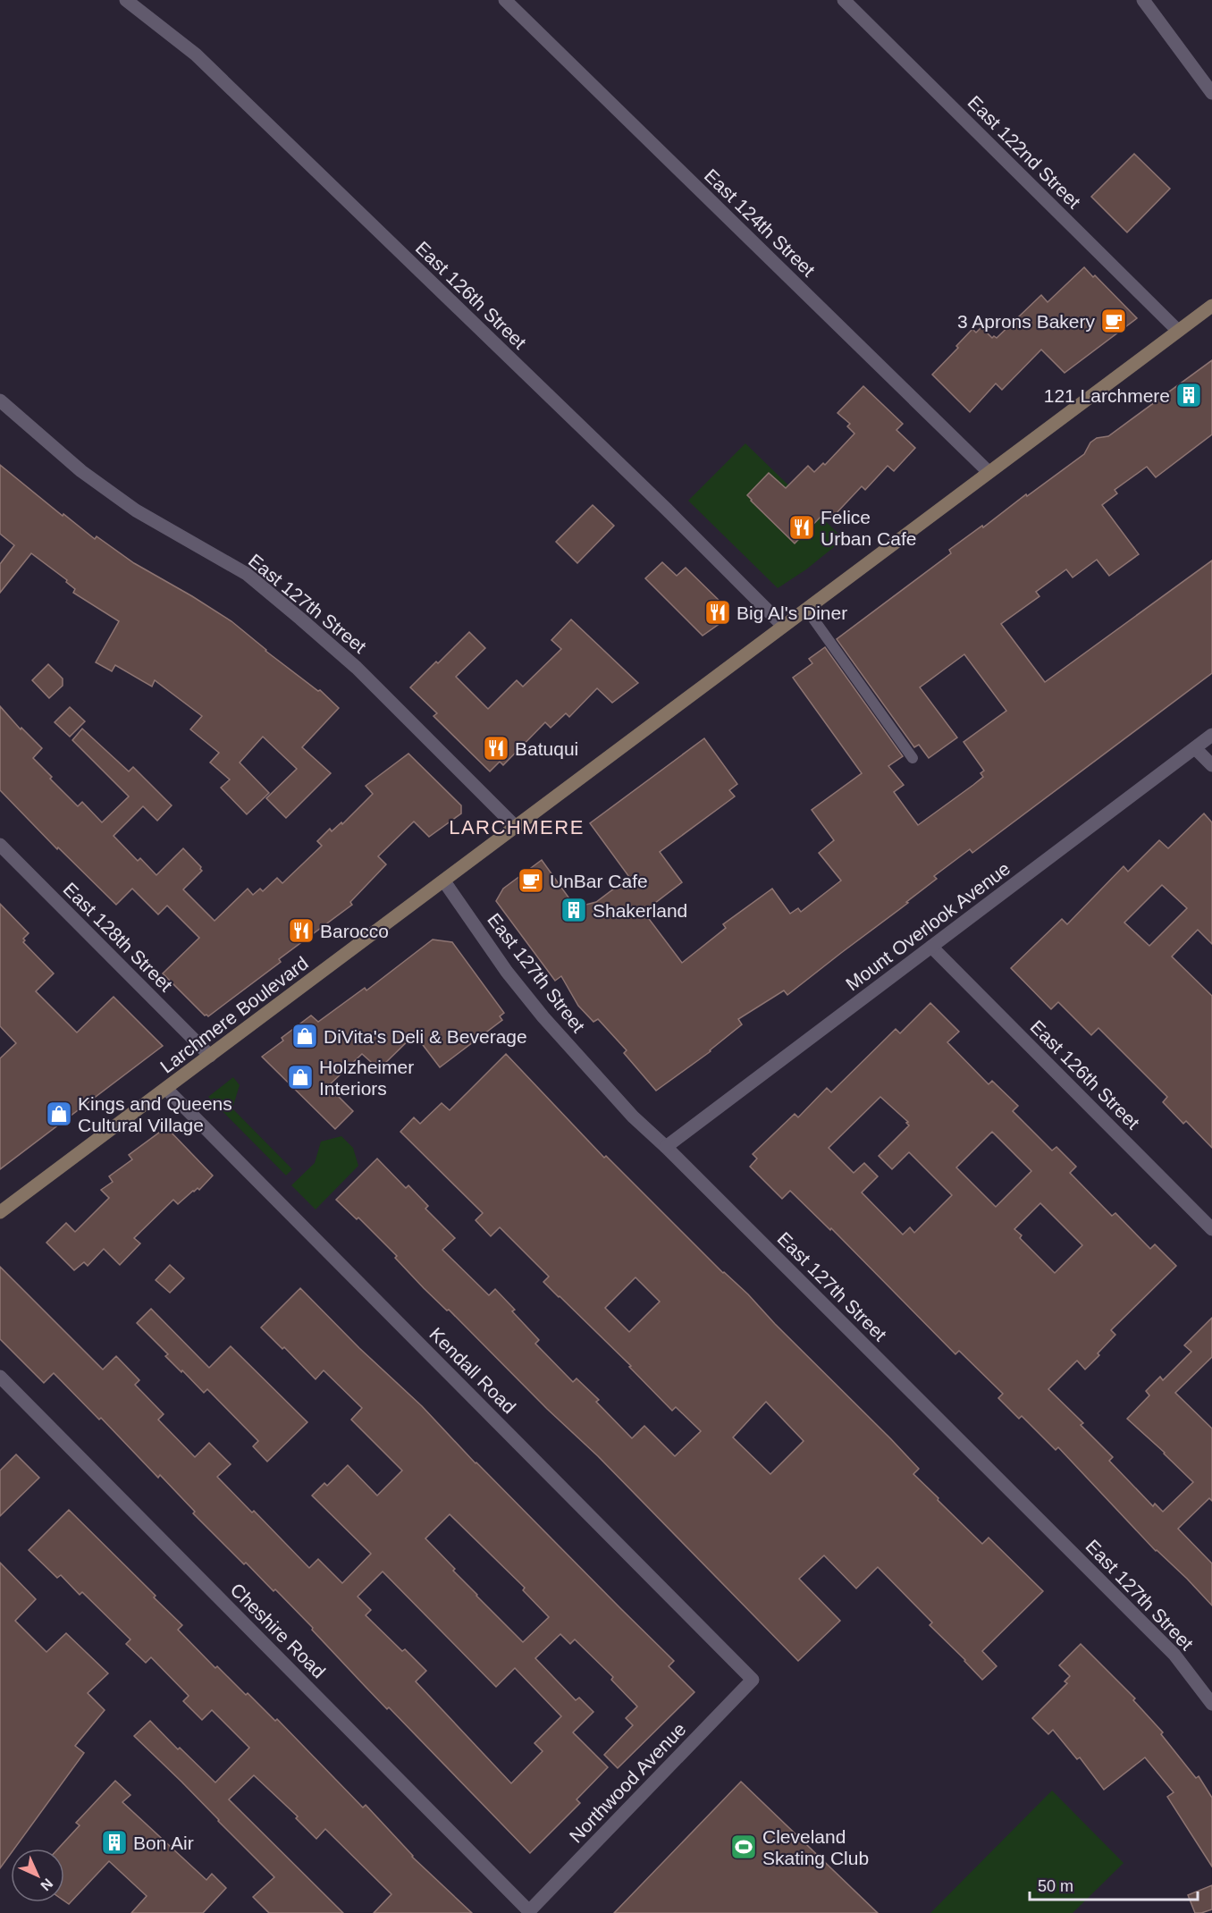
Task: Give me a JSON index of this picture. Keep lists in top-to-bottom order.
{
  "streets": {
    "main road": ["Larchmere Boulevard"],
    "street": [
      "East 122nd Street",
      "East 124th Street",
      "East 126th Street",
      "East 127th Street",
      "Mount Overlook Avenue",
      "East 128th Street",
      "Kendall Road",
      "Cheshire Road",
      "Northwood Avenue"
    ]
  },
  "crossings": [
    ["East 122nd Street", "Larchmere Boulevard"],
    ["East 124th Street", "Larchmere Boulevard"],
    ["East 126th Street", "Mount Overlook Avenue"],
    ["East 126th Street", "Larchmere Boulevard"],
    ["East 127th Street", "Mount Overlook Avenue"],
    ["East 127th Street", "Larchmere Boulevard"],
    ["East 128th Street", "Larchmere Boulevard"],
    ["Larchmere Boulevard", "Kendall Road"],
    ["Kendall Road", "Northwood Avenue"],
    ["Cheshire Road", "Northwood Avenue"]
  ],
  "districts": ["LARCHMERE"],
  "places": {
    "cafe": ["3 Aprons Bakery", "UnBar Cafe"],
    "building": ["121 Larchmere", "Shakerland", "Bon Air"],
    "restaurant": [
      "Felice Urban Cafe",
      "Big Al's Diner",
      "Batuqui",
      "Barocco"
    ],
    "shop": ["DiVita's Deli & Beverage", "Holzheimer Interiors", "Kings and Queens Cultural Village"],
    "sports": ["Cleveland Skating Club"]
  },
  "scale_bar": "50 m",
  "north": "bottom right"
}
